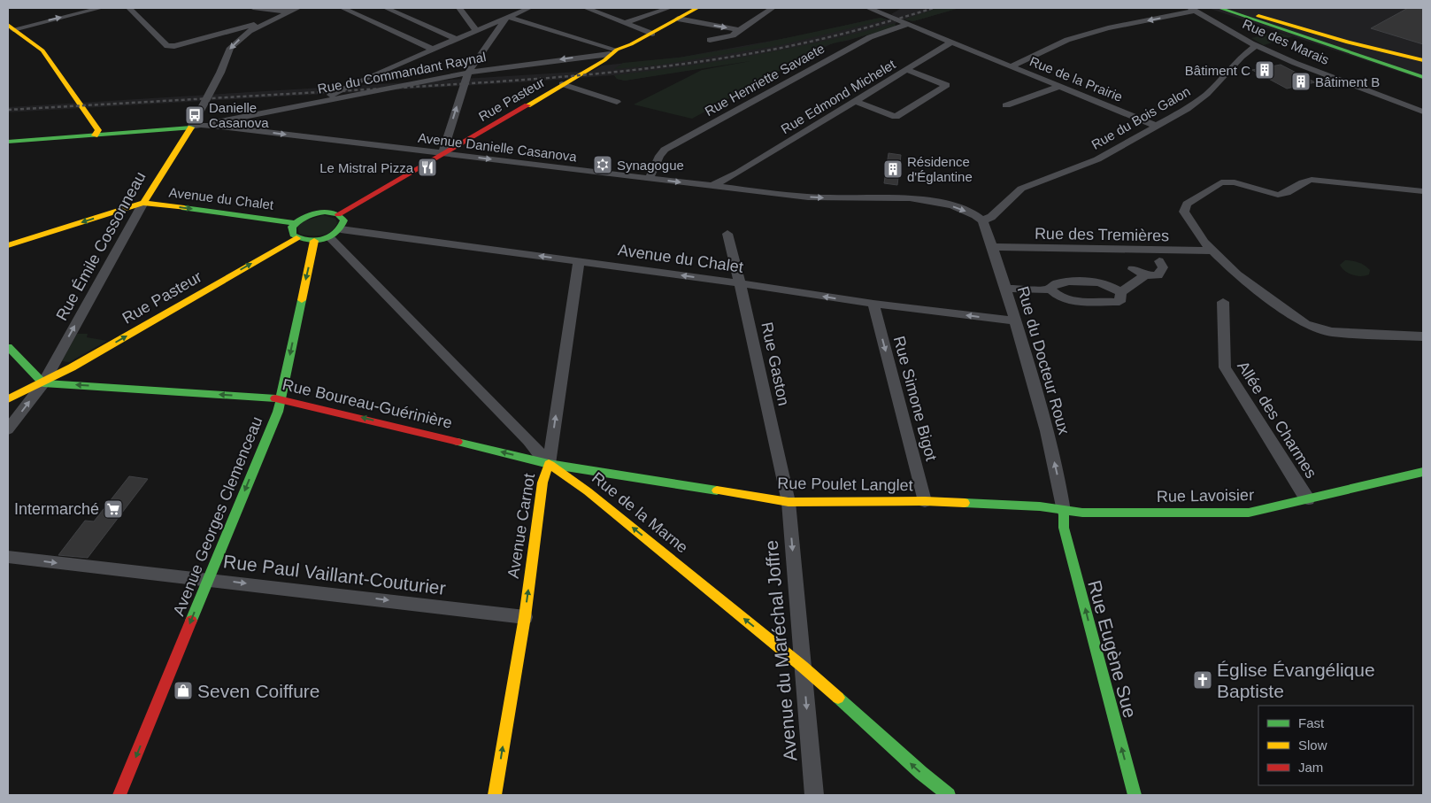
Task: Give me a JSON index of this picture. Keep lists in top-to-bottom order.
{
  "streets": {
    "main road": [
      "Rue Pasteur",
      "Avenue du Chalet",
      "Rue Émile Cossonneau",
      "Rue Boureau-Guérinière",
      "Rue Poulet Langlet",
      "Rue Lavoisier",
      "Rue de la Marne",
      "Avenue Georges Clemenceau",
      "Avenue Carnot",
      "Rue Eugène Sue"
    ],
    "street": [
      "Rue des Marais",
      "Rue du Commandant Raynal",
      "Rue de la Prairie",
      "Rue Henriette Savaete",
      "Rue Edmond Michelet",
      "Rue du Bois Galon",
      "Avenue Danielle Casanova",
      "Rue des Tremières",
      "Rue du Docteur Roux",
      "Rue Gaston",
      "Rue Simone Bigot",
      "Allée des Charmes",
      "Rue Paul Vaillant-Couturier",
      "Avenue du Maréchal Joffre"
    ]
  },
  "crossings": [
    ["Rue des Marais", "Rue du Bois Galon"],
    ["Rue du Commandant Raynal", "Rue Pasteur"],
    ["Rue du Commandant Raynal", "Avenue Danielle Casanova"],
    ["Rue du Commandant Raynal", "Rue Émile Cossonneau"],
    ["Rue de la Prairie", "Rue Henriette Savaete"],
    ["Rue de la Prairie", "Rue Edmond Michelet"],
    ["Rue de la Prairie", "Rue du Bois Galon"],
    ["Rue Henriette Savaete", "Avenue Danielle Casanova"],
    ["Rue Edmond Michelet", "Avenue Danielle Casanova"],
    ["Rue Pasteur", "Avenue Danielle Casanova"],
    ["Rue Pasteur", "Rue Émile Cossonneau"],
    ["Rue Pasteur", "Rue Boureau-Guérinière"],
    ["Rue du Bois Galon", "Avenue Danielle Casanova"],
    ["Rue du Bois Galon", "Rue du Docteur Roux"],
    ["Avenue Danielle Casanova", "Rue Émile Cossonneau"],
    ["Avenue Danielle Casanova", "Rue du Docteur Roux"],
    ["Avenue du Chalet", "Rue Émile Cossonneau"],
    ["Avenue du Chalet", "Rue du Docteur Roux"],
    ["Avenue du Chalet", "Rue Gaston"],
    ["Avenue du Chalet", "Rue Simone Bigot"],
    ["Avenue du Chalet", "Avenue Carnot"],
    ["Rue des Tremières", "Rue du Docteur Roux"],
    ["Rue Émile Cossonneau", "Rue Boureau-Guérinière"],
    ["Rue du Docteur Roux", "Rue Poulet Langlet"],
    ["Rue du Docteur Roux", "Rue Lavoisier"],
    ["Rue du Docteur Roux", "Rue Eugène Sue"],
    ["Rue Gaston", "Rue Poulet Langlet"],
    ["Rue Gaston", "Avenue du Maréchal Joffre"],
    ["Rue Simone Bigot", "Rue Poulet Langlet"],
    ["Rue Boureau-Guérinière", "Rue Poulet Langlet"],
    ["Rue Boureau-Guérinière", "Rue de la Marne"],
    ["Rue Boureau-Guérinière", "Avenue Georges Clemenceau"],
    ["Rue Boureau-Guérinière", "Avenue Carnot"],
    ["Allée des Charmes", "Rue Lavoisier"],
    ["Rue Poulet Langlet", "Rue Lavoisier"],
    ["Rue Poulet Langlet", "Rue de la Marne"],
    ["Rue Poulet Langlet", "Avenue Carnot"],
    ["Rue Poulet Langlet", "Rue Eugène Sue"],
    ["Rue Poulet Langlet", "Avenue du Maréchal Joffre"],
    ["Rue Lavoisier", "Rue Eugène Sue"],
    ["Rue de la Marne", "Avenue Carnot"],
    ["Rue de la Marne", "Avenue du Maréchal Joffre"],
    ["Avenue Georges Clemenceau", "Rue Paul Vaillant-Couturier"],
    ["Avenue Carnot", "Rue Paul Vaillant-Couturier"]
  ],
  "one_way": [
    "Rue Pasteur",
    "Avenue Danielle Casanova",
    "Rue Émile Cossonneau",
    "Rue du Docteur Roux",
    "Rue Simone Bigot",
    "Rue Boureau-Guérinière",
    "Rue de la Marne",
    "Avenue Georges Clemenceau",
    "Avenue Carnot",
    "Rue Paul Vaillant-Couturier",
    "Rue Eugène Sue",
    "Avenue du Maréchal Joffre"
  ],
  "places": {
    "building": ["Bâtiment C", "Bâtiment B", "Résidence d'Églantine"],
    "bus stop": ["Danielle Casanova"],
    "synagogue": ["Synagogue"],
    "restaurant": ["Le Mistral Pizza"],
    "supermarket": ["Intermarché"],
    "church": ["Église Évangélique Baptiste"],
    "shop": ["Seven Coiffure"]
  },
  "legend": ["Fast", "Slow", "Jam"]
}
